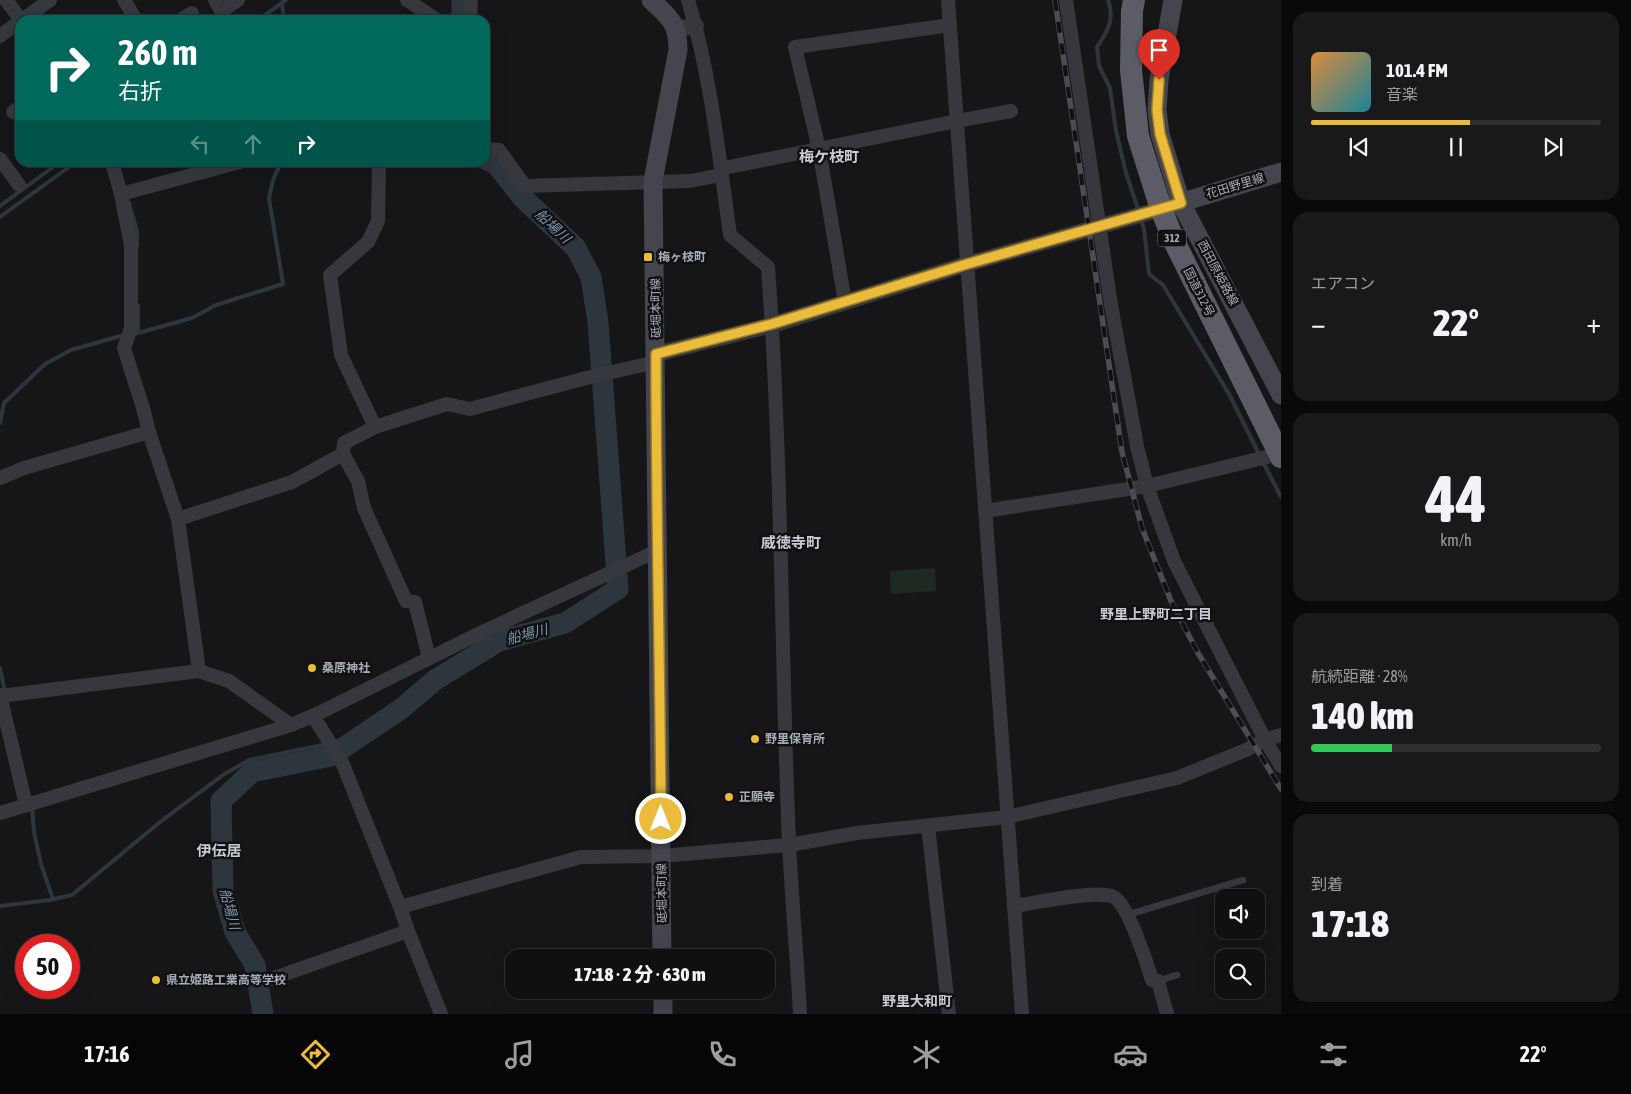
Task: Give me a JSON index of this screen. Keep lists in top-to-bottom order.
{
  "streets": {
    "highway": ["312", "国道312号"],
    "main road": ["花田野里線", "西田原姫路線", "砥堀本町線"]
  },
  "crossings": [
    ["花田野里線", "西田原姫路線"],
    ["花田野里線", "国道312号"],
    ["西田原姫路線", "国道312号"]
  ],
  "districts": [
    "梅ケ枝町",
    "威徳寺町",
    "野里上野町二丁目",
    "伊伝居",
    "野里大和町"
  ],
  "water": ["船場川"],
  "places": {
    "transit": ["梅ヶ枝町"],
    "other": [
      "桑原神社",
      "野里保育所",
      "正願寺",
      "県立姫路工業高等学校"
    ]
  },
  "page": {
    "turn": ["260 m", "右折"],
    "song": ["101.4 FM", "音楽"],
    "tile": [
      "エアコン",
      ["44", "km/h"],
      ["航続距離 · 28%", "140 km"],
      ["到着", "17:18"]
    ],
    "heat": ["−", "22°", "+"],
    "limit": "50",
    "trip": "17:18 · 2 分 · 630 m",
    "tabs": ["17:16", "22°"]
  }
}
